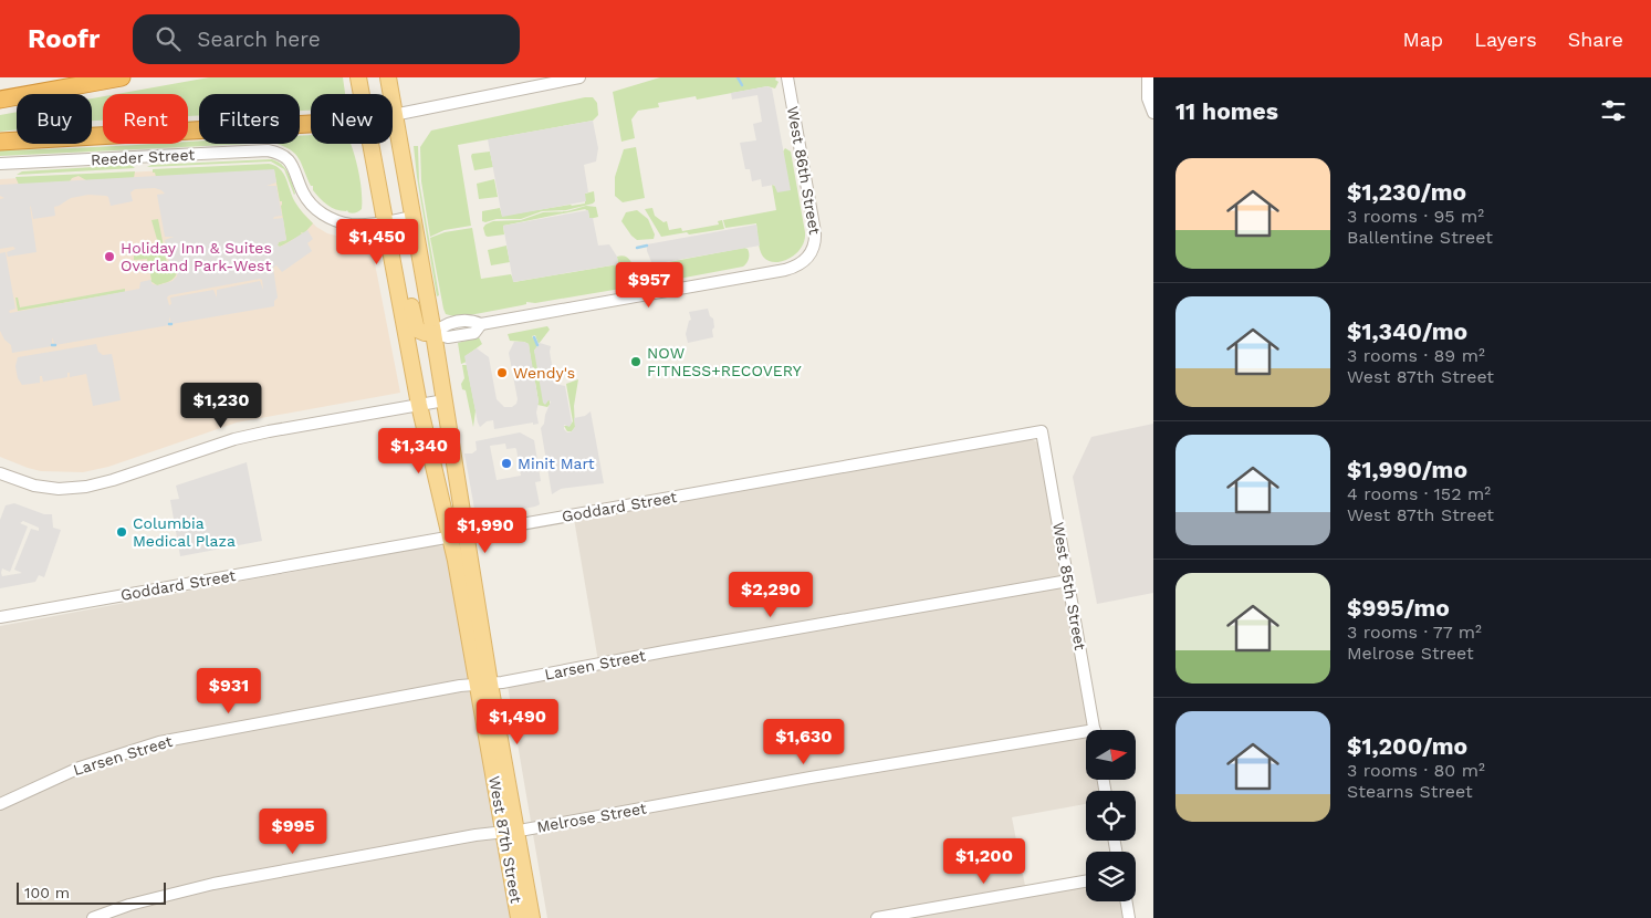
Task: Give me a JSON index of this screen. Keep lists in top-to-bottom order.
{
  "streets": {
    "main road": ["West 87th Street"],
    "street": [
      "Reeder Street",
      "West 86th Street",
      "Goddard Street",
      "West 85th Street",
      "Larsen Street",
      "Melrose Street"
    ]
  },
  "crossings": [
    ["Reeder Street", "West 87th Street"],
    ["West 86th Street", "West 87th Street"],
    ["Goddard Street", "West 85th Street"],
    ["Goddard Street", "West 87th Street"],
    ["West 85th Street", "Larsen Street"],
    ["Larsen Street", "West 87th Street"],
    ["Melrose Street", "West 87th Street"]
  ],
  "places": [
    "Holiday Inn & Suites Overland Park-West",
    "NOW FITNESS+RECOVERY",
    "Wendy's",
    "Minit Mart",
    "Columbia Medical Plaza"
  ],
  "scale_bar": "100 m",
  "north": "right",
  "page": {
    "header": "Roofr",
    "search": "Search here",
    "nav": ["Map", "Layers", "Share"],
    "heading": "11 homes",
    "chip": [
      "Buy",
      "Rent",
      "Filters",
      "New"
    ],
    "list": [
      {
        "name": "$1,230/mo",
        "note": "3 rooms · 95 m² · Ballentine Street"
      },
      {
        "name": "$1,340/mo",
        "note": "3 rooms · 89 m² · West 87th Street"
      },
      {
        "name": "$1,990/mo",
        "note": "4 rooms · 152 m² · West 87th Street"
      },
      {
        "name": "$995/mo",
        "note": "3 rooms · 77 m² · Melrose Street"
      },
      {
        "name": "$1,200/mo",
        "note": "3 rooms · 80 m² · Stearns Street"
      }
    ],
    "price": [
      "$1,450",
      "$957",
      "$1,230",
      "$1,340",
      "$1,990",
      "$2,290",
      "$931",
      "$1,490",
      "$1,630",
      "$995",
      "$1,200"
    ],
    "scale": "100 m"
  }
}
